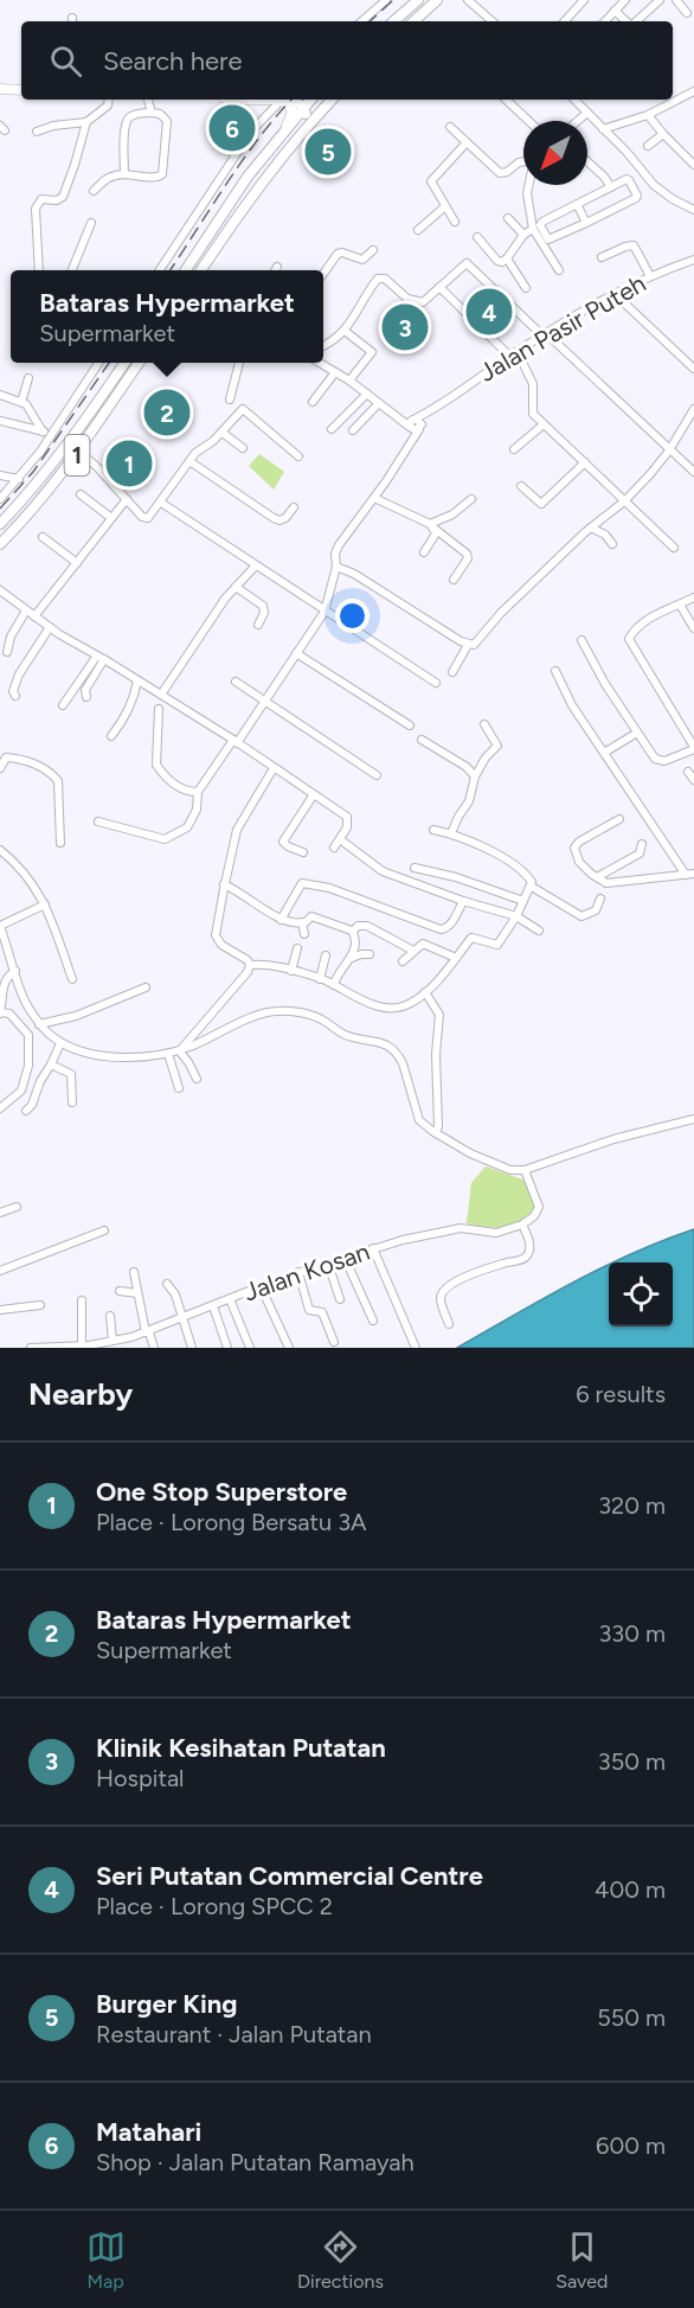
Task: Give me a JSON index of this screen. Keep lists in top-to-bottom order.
{
  "streets": {
    "highway": ["1"],
    "street": ["Jalan Pasir Puteh", "Jalan Kosan"]
  },
  "north": "bottom left",
  "page": {
    "search": "Search here",
    "pins": [
      "6",
      "5",
      "4",
      "3",
      "2",
      "1"
    ],
    "popup": ["Bataras Hypermarket", "Supermarket"],
    "heading": ["Nearby", "6 results"],
    "list": [
      {
        "mark": "1",
        "name": "One Stop Superstore",
        "note": "Place · Lorong Bersatu 3A",
        "value": "320 m"
      },
      {
        "mark": "2",
        "name": "Bataras Hypermarket",
        "note": "Supermarket",
        "value": "330 m"
      },
      {
        "mark": "3",
        "name": "Klinik Kesihatan Putatan",
        "note": "Hospital",
        "value": "350 m"
      },
      {
        "mark": "4",
        "name": "Seri Putatan Commercial Centre",
        "note": "Place · Lorong SPCC 2",
        "value": "400 m"
      },
      {
        "mark": "5",
        "name": "Burger King",
        "note": "Restaurant · Jalan Putatan",
        "value": "550 m"
      },
      {
        "mark": "6",
        "name": "Matahari",
        "note": "Shop · Jalan Putatan Ramayah",
        "value": "600 m"
      }
    ],
    "nav": ["Map", "Directions", "Saved"]
  }
}
